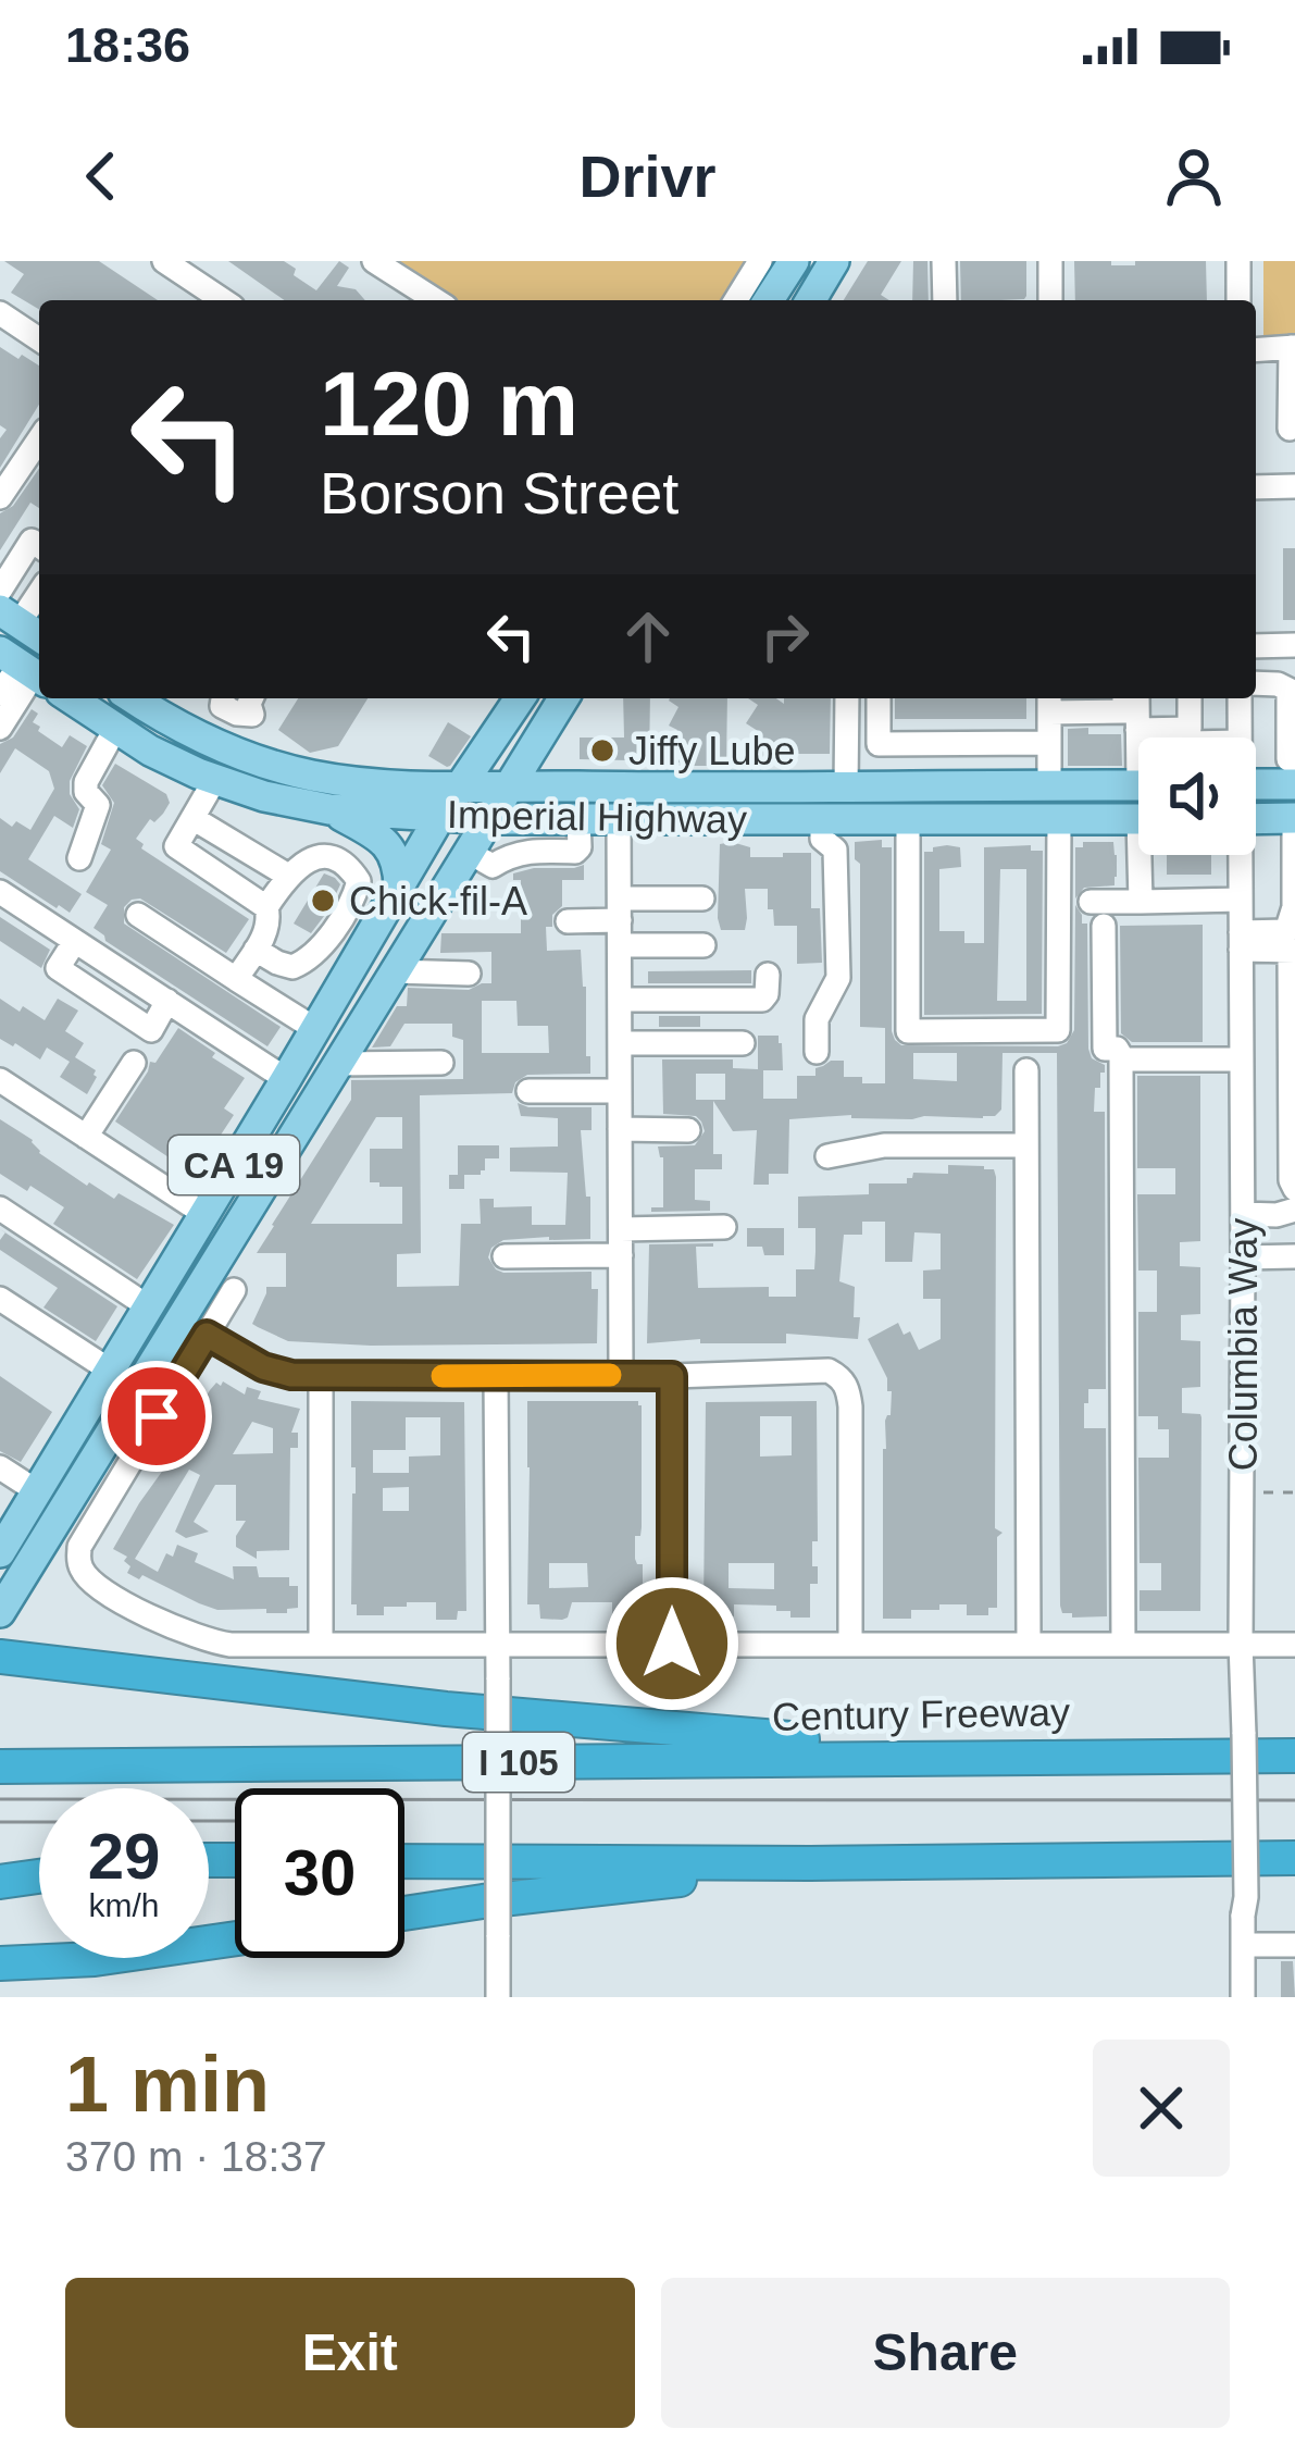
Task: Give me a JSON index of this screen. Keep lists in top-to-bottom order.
{
  "streets": {
    "highway": ["Century Freeway", "I 105"],
    "main road": ["Imperial Highway", "CA 19"],
    "street": ["Columbia Way"]
  },
  "crossings": [
    ["Imperial Highway", "CA 19"]
  ],
  "places": ["Jiffy Lube", "Chick-fil-A"],
  "page": {
    "status": "18:36",
    "header": "Drivr",
    "turn": ["120 m", "Borson Street"],
    "speed": "29 km/h",
    "limit": "30",
    "heading": ["1 min", "370 m · 18:37"],
    "buttons": ["Exit", "Share"]
  }
}
